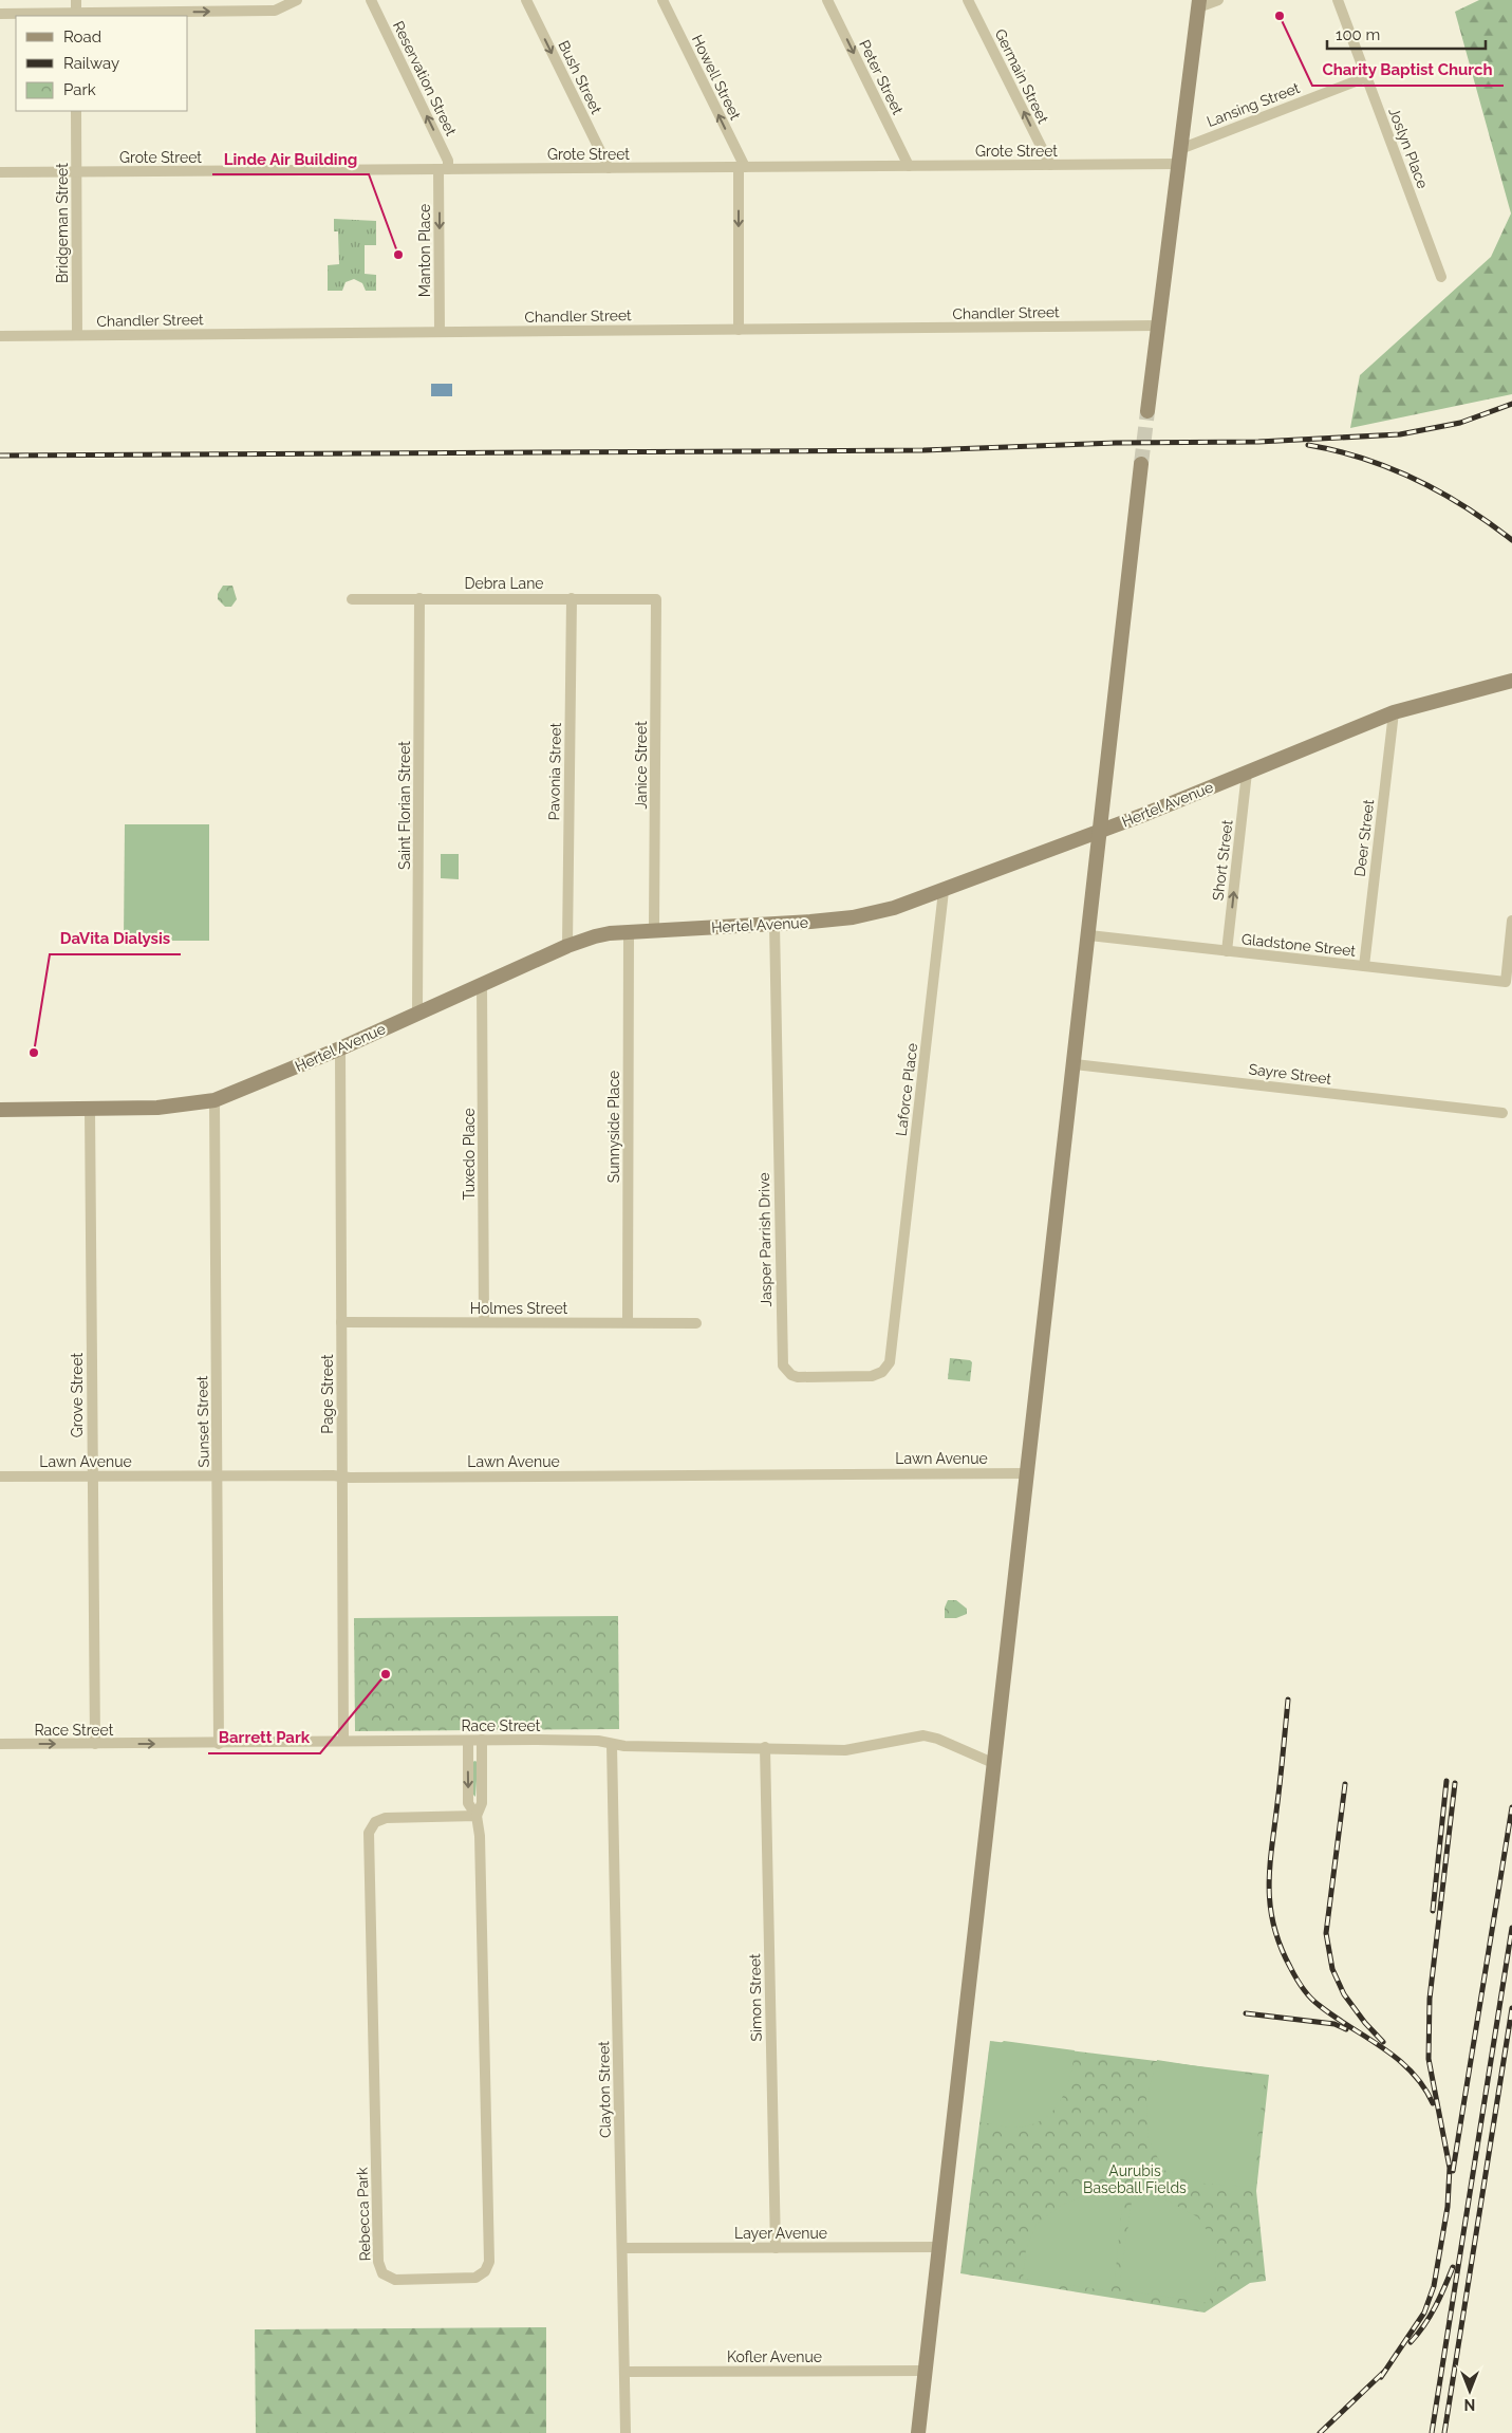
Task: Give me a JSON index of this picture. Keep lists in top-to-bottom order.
{
  "streets": {
    "main road": ["Hertel Avenue"],
    "street": [
      "Germain Street",
      "Bush Street",
      "Howell Street",
      "Peter Street",
      "Reservation Street",
      "Lansing Street",
      "Joslyn Place",
      "Grote Street",
      "Bridgeman Street",
      "Manton Place",
      "Chandler Street",
      "Debra Lane",
      "Janice Street",
      "Pavonia Street",
      "Saint Florian Street",
      "Deer Street",
      "Short Street",
      "Gladstone Street",
      "Sayre Street",
      "Laforce Place",
      "Sunnyside Place",
      "Tuxedo Place",
      "Jasper Parrish Drive",
      "Holmes Street",
      "Page Street",
      "Grove Street",
      "Sunset Street",
      "Lawn Avenue",
      "Race Street",
      "Simon Street",
      "Clayton Street",
      "Rebecca Park",
      "Layer Avenue",
      "Kofler Avenue"
    ]
  },
  "crossings": [
    ["Germain Street", "Grote Street"],
    ["Bush Street", "Grote Street"],
    ["Howell Street", "Grote Street"],
    ["Howell Street", "Chandler Street"],
    ["Peter Street", "Grote Street"],
    ["Reservation Street", "Grote Street"],
    ["Reservation Street", "Manton Place"],
    ["Lansing Street", "Joslyn Place"],
    ["Grote Street", "Bridgeman Street"],
    ["Grote Street", "Manton Place"],
    ["Bridgeman Street", "Chandler Street"],
    ["Manton Place", "Chandler Street"],
    ["Debra Lane", "Janice Street"],
    ["Debra Lane", "Pavonia Street"],
    ["Debra Lane", "Saint Florian Street"],
    ["Janice Street", "Hertel Avenue"],
    ["Pavonia Street", "Hertel Avenue"],
    ["Hertel Avenue", "Saint Florian Street"],
    ["Hertel Avenue", "Deer Street"],
    ["Hertel Avenue", "Short Street"],
    ["Hertel Avenue", "Laforce Place"],
    ["Hertel Avenue", "Sunnyside Place"],
    ["Hertel Avenue", "Tuxedo Place"],
    ["Hertel Avenue", "Jasper Parrish Drive"],
    ["Hertel Avenue", "Page Street"],
    ["Hertel Avenue", "Grove Street"],
    ["Hertel Avenue", "Sunset Street"],
    ["Deer Street", "Gladstone Street"],
    ["Short Street", "Gladstone Street"],
    ["Laforce Place", "Jasper Parrish Drive"],
    ["Sunnyside Place", "Holmes Street"],
    ["Tuxedo Place", "Holmes Street"],
    ["Holmes Street", "Page Street"],
    ["Page Street", "Lawn Avenue"],
    ["Page Street", "Race Street"],
    ["Grove Street", "Lawn Avenue"],
    ["Grove Street", "Race Street"],
    ["Sunset Street", "Lawn Avenue"],
    ["Sunset Street", "Race Street"],
    ["Race Street", "Simon Street"],
    ["Race Street", "Clayton Street"],
    ["Race Street", "Rebecca Park"],
    ["Simon Street", "Layer Avenue"],
    ["Clayton Street", "Layer Avenue"],
    ["Clayton Street", "Kofler Avenue"]
  ],
  "one_way": [
    "Germain Street",
    "Bush Street",
    "Peter Street",
    "Reservation Street",
    "Manton Place",
    "Short Street"
  ],
  "parks": ["Aurubis Baseball Fields"],
  "places": [
    "Charity Baptist Church",
    "Linde Air Building",
    "DaVita Dialysis",
    "Barrett Park"
  ],
  "legend": ["Road", "Railway", "Park"],
  "scale_bar": "100 m",
  "north": "bottom"
}
